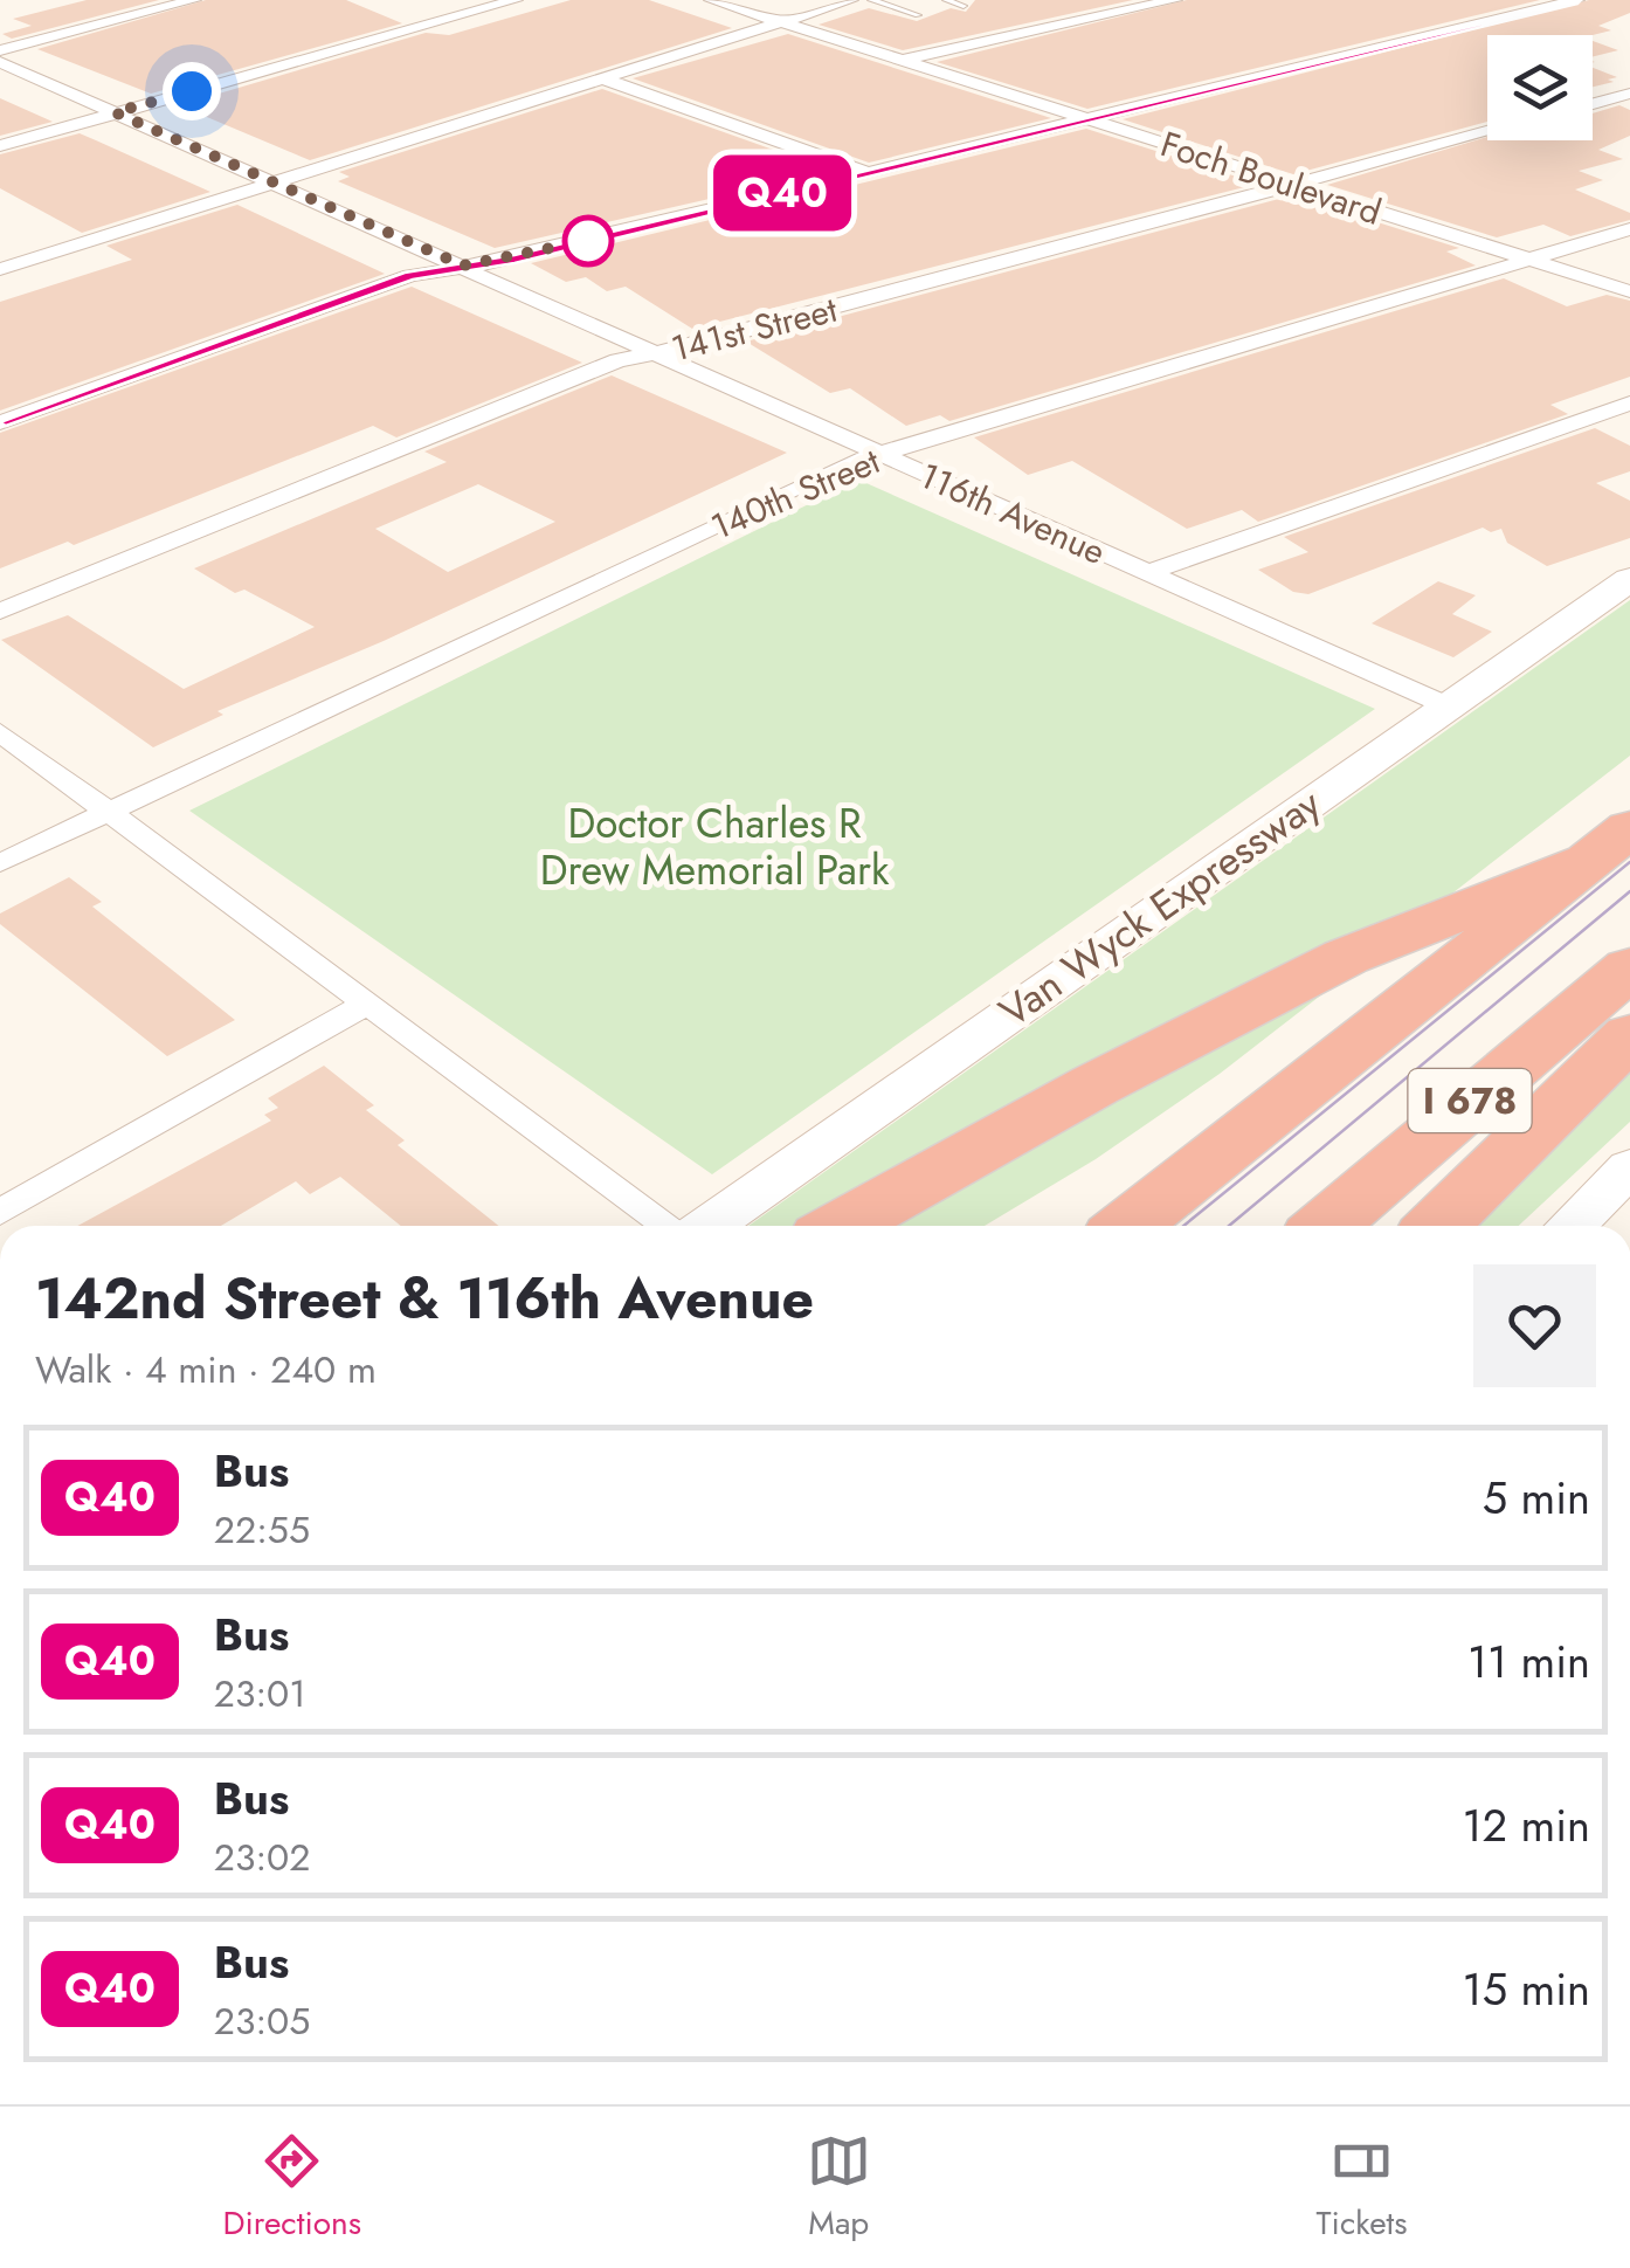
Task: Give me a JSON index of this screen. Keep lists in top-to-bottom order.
{
  "streets": {
    "highway": ["I 678"],
    "main road": ["Van Wyck Expressway"],
    "street": [
      "Foch Boulevard",
      "141st Street",
      "140th Street",
      "116th Avenue"
    ]
  },
  "crossings": [
    ["Foch Boulevard", "141st Street"],
    ["Foch Boulevard", "140th Street"],
    ["141st Street", "116th Avenue"],
    ["140th Street", "116th Avenue"],
    ["116th Avenue", "Van Wyck Expressway"]
  ],
  "parks": ["Doctor Charles R Drew Memorial Park"],
  "lines": ["bus line Q40"],
  "page": {
    "on_map": "Q40",
    "heading": ["142nd Street & 116th Avenue", "Walk · 4 min · 240 m"],
    "list": [
      {
        "mark": "Q40",
        "name": "Bus",
        "note": "22:55",
        "value": "5 min"
      },
      {
        "mark": "Q40",
        "name": "Bus",
        "note": "23:01",
        "value": "11 min"
      },
      {
        "mark": "Q40",
        "name": "Bus",
        "note": "23:02",
        "value": "12 min"
      },
      {
        "mark": "Q40",
        "name": "Bus",
        "note": "23:05",
        "value": "15 min"
      }
    ],
    "tabs": ["Directions", "Map", "Tickets"]
  }
}
